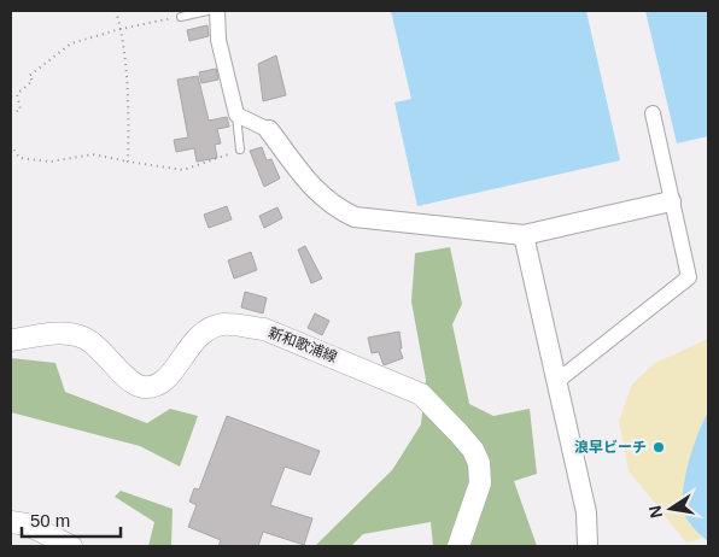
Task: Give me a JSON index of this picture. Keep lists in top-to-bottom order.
{
  "streets": {
    "main road": ["新和歌浦線"]
  },
  "places": ["浪早ビーチ"],
  "scale_bar": "50 m",
  "north": "left"
}
